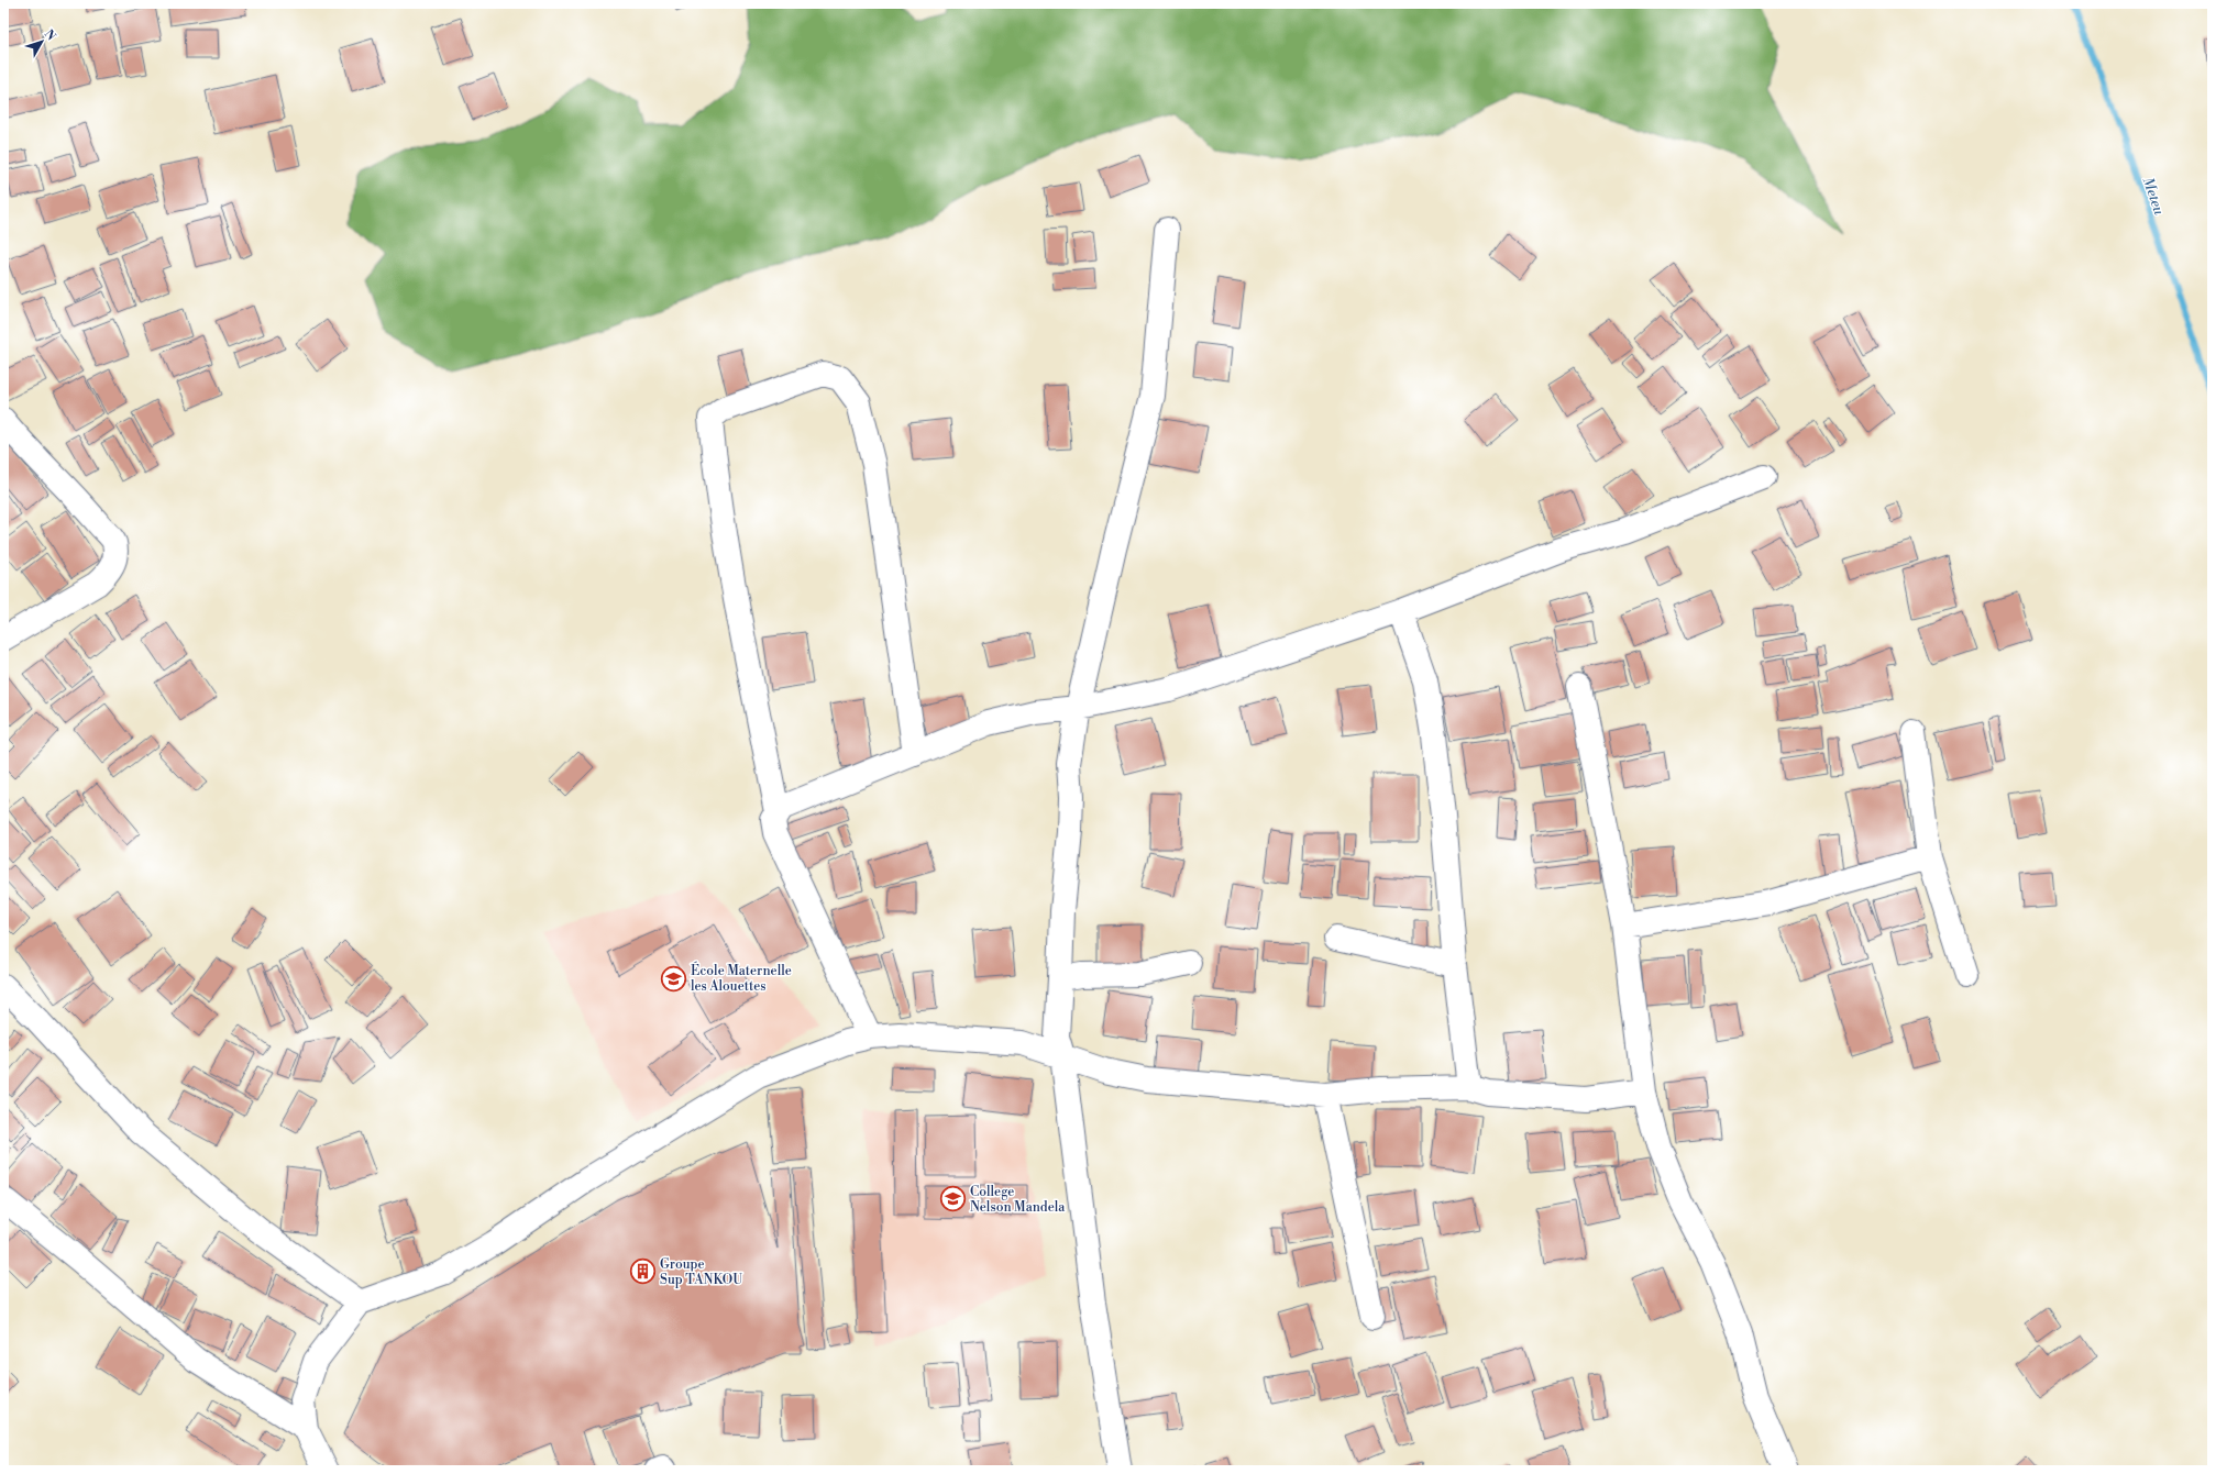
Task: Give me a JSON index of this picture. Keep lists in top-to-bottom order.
{
  "water": ["Meteu"],
  "places": {
    "school or university": ["École Maternelle les Alouettes", "College Nelson Mandela"],
    "building": ["Groupe Sup TANKOU"]
  },
  "north": "top right"
}
